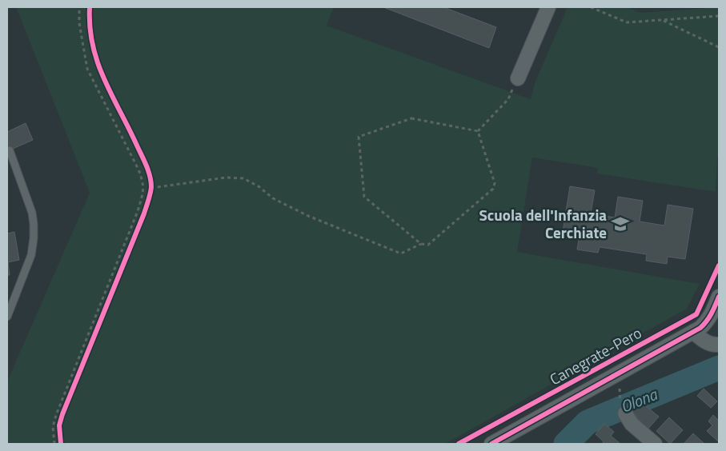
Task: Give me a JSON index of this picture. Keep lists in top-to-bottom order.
{
  "streets": {
    "cycle path": ["Canegrate-Pero"]
  },
  "water": ["Olona"],
  "places": {
    "school or university": ["Scuola dell'Infanzia Cerchiate"]
  }
}
